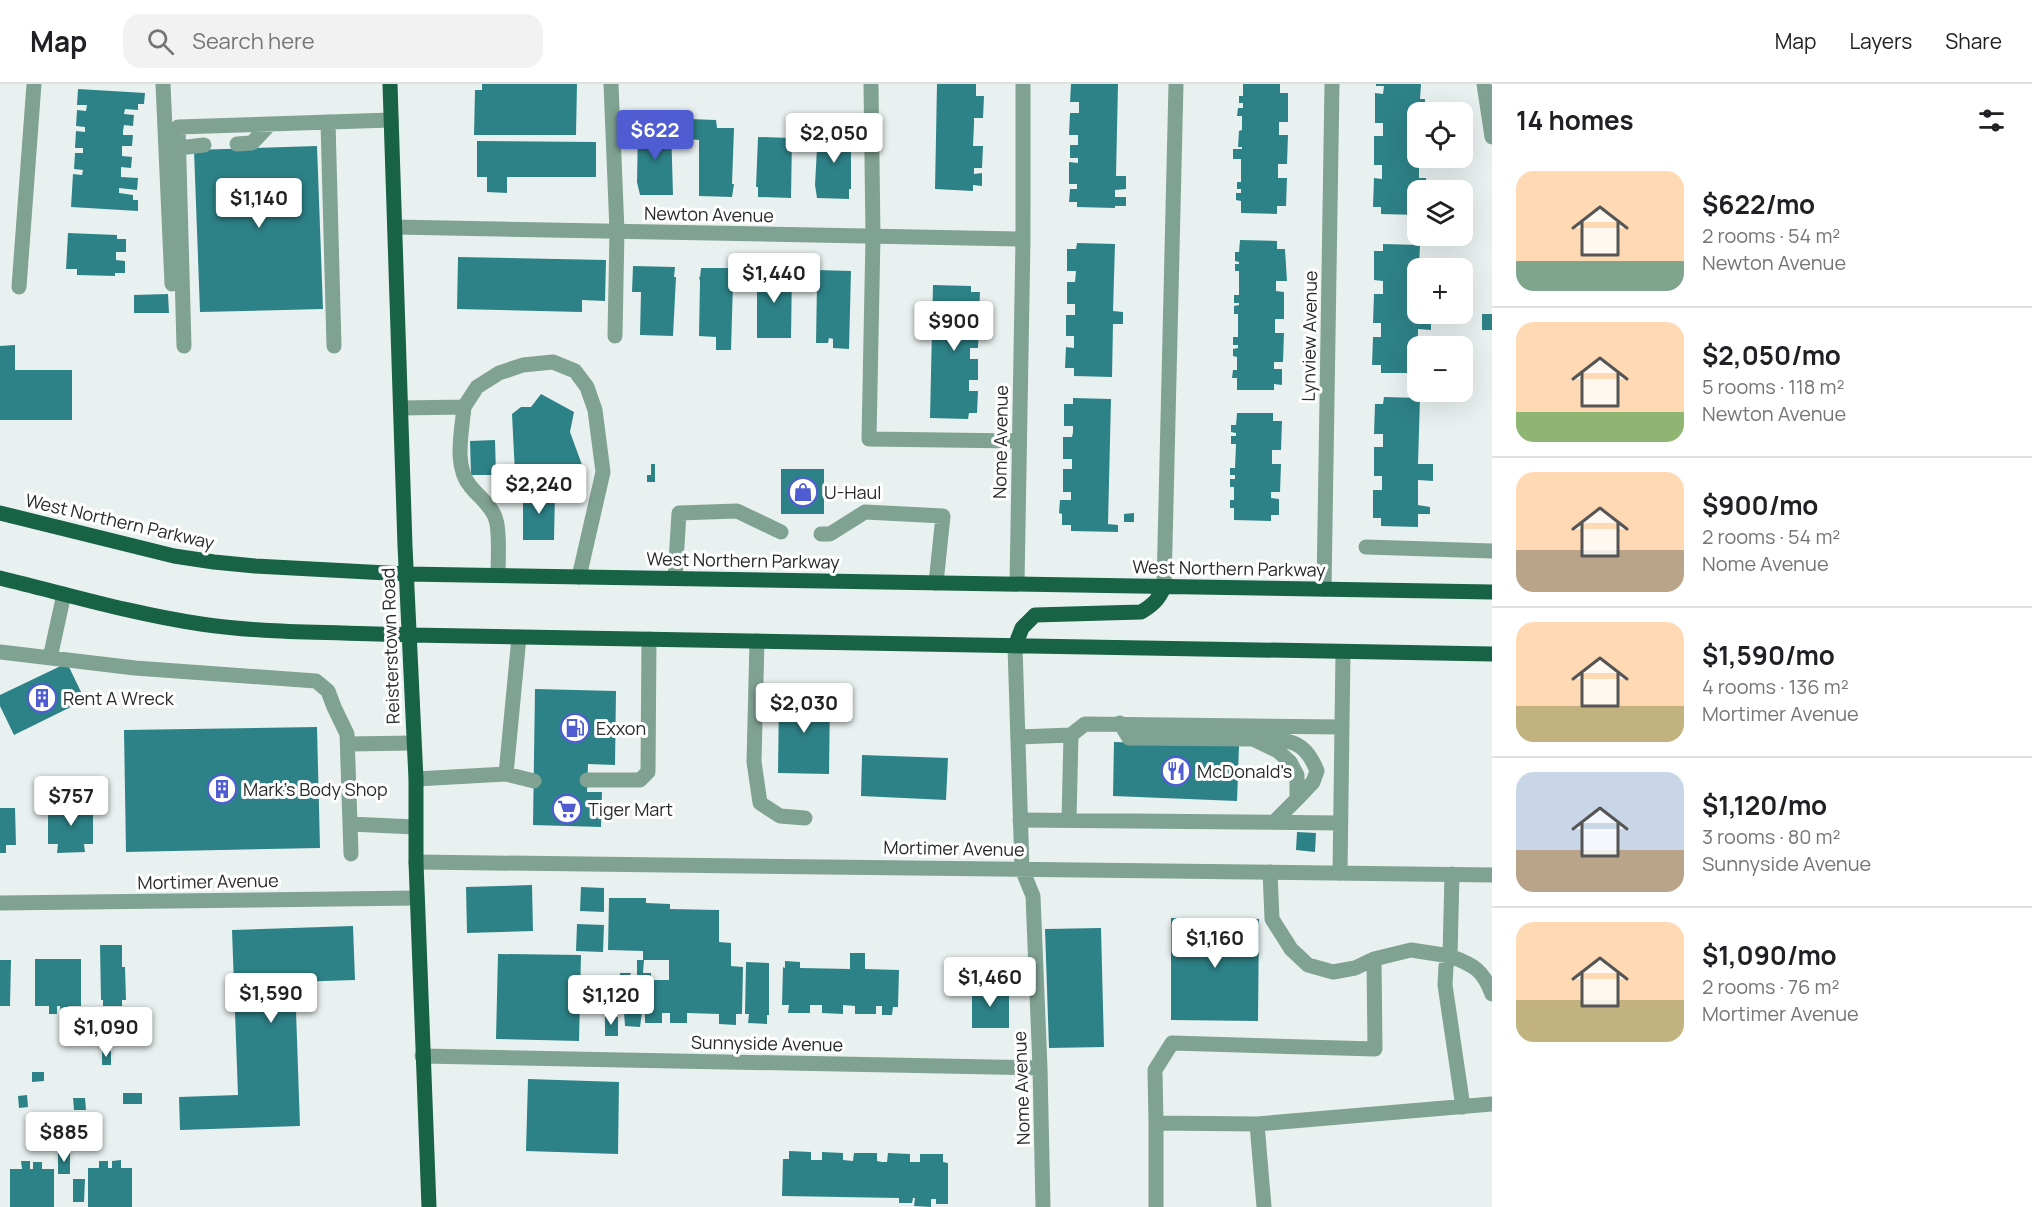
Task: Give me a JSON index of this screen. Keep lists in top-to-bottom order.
{
  "streets": {
    "main road": ["West Northern Parkway", "Reisterstown Road"],
    "street": [
      "Newton Avenue",
      "Lynview Avenue",
      "Nome Avenue",
      "Mortimer Avenue",
      "Sunnyside Avenue"
    ]
  },
  "crossings": [
    ["Newton Avenue", "Nome Avenue"],
    ["Newton Avenue", "Reisterstown Road"],
    ["Lynview Avenue", "West Northern Parkway"],
    ["Nome Avenue", "West Northern Parkway"],
    ["Nome Avenue", "Mortimer Avenue"],
    ["Nome Avenue", "Sunnyside Avenue"],
    ["West Northern Parkway", "Reisterstown Road"],
    ["Reisterstown Road", "Mortimer Avenue"],
    ["Reisterstown Road", "Sunnyside Avenue"]
  ],
  "places": {
    "shop": ["U-Haul"],
    "building": ["Rent A Wreck", "Mark's Body Shop"],
    "fuel station": ["Exxon"],
    "restaurant": ["McDonald's"],
    "supermarket": ["Tiger Mart"]
  },
  "page": {
    "header": "Map",
    "search": "Search here",
    "nav": ["Map", "Layers", "Share"],
    "heading": "14 homes",
    "map_buttons": ["+", "−"],
    "price": [
      "$622",
      "$2,050",
      "$1,140",
      "$1,440",
      "$900",
      "$2,240",
      "$2,030",
      "$757",
      "$1,160",
      "$1,460",
      "$1,590",
      "$1,120",
      "$1,090",
      "$885"
    ],
    "list": [
      {
        "name": "$622/mo",
        "note": "2 rooms · 54 m² · Newton Avenue"
      },
      {
        "name": "$2,050/mo",
        "note": "5 rooms · 118 m² · Newton Avenue"
      },
      {
        "name": "$900/mo",
        "note": "2 rooms · 54 m² · Nome Avenue"
      },
      {
        "name": "$1,590/mo",
        "note": "4 rooms · 136 m² · Mortimer Avenue"
      },
      {
        "name": "$1,120/mo",
        "note": "3 rooms · 80 m² · Sunnyside Avenue"
      },
      {
        "name": "$1,090/mo",
        "note": "2 rooms · 76 m² · Mortimer Avenue"
      }
    ]
  }
}
